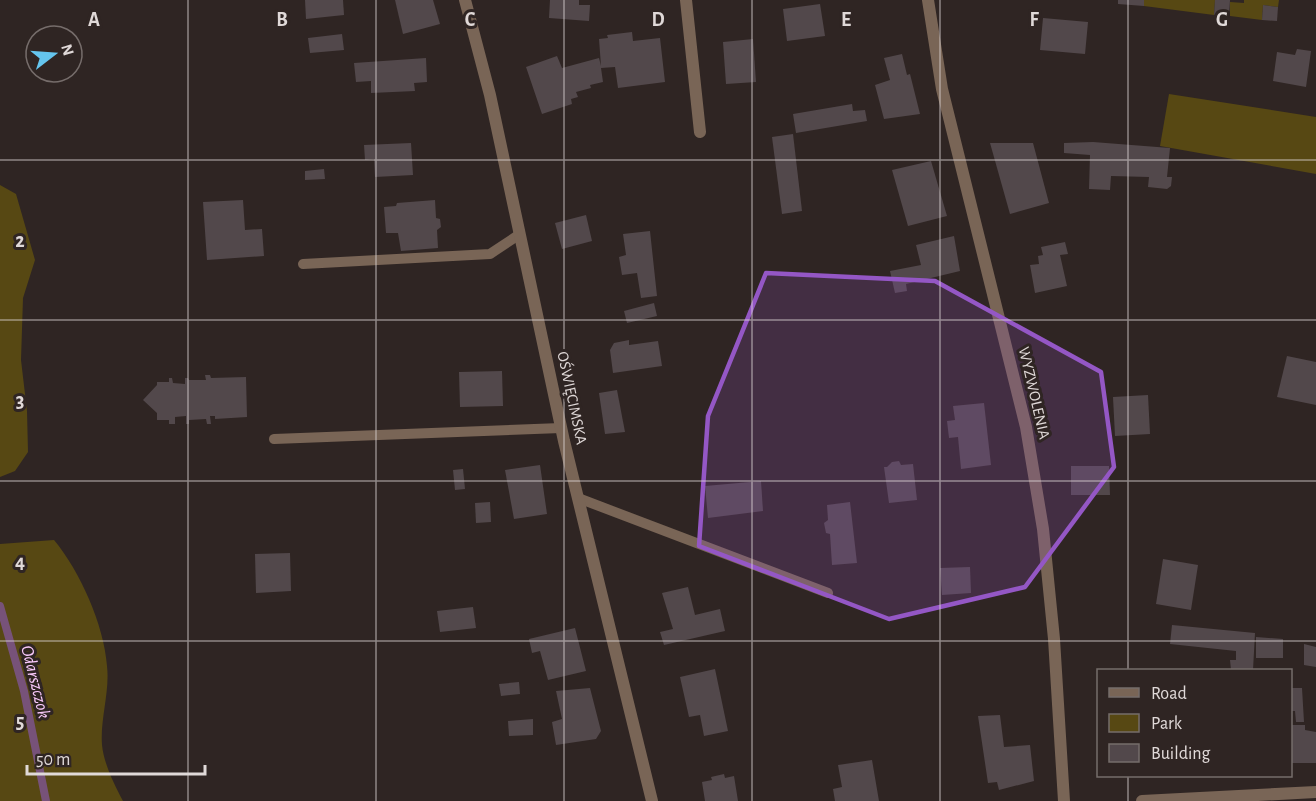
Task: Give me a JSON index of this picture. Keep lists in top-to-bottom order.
{
  "streets": {
    "street": ["WYZWOLENIA", "OŚWIĘCIMSKA"]
  },
  "water": ["Odarszczok"],
  "legend": ["Road", "Park", "Building"],
  "scale_bar": "50 m",
  "north": "right",
  "grid": {
    "columns": [
      "A",
      "B",
      "C",
      "D",
      "E",
      "F",
      "G"
    ],
    "rows": [
      "2",
      "3",
      "4",
      "5"
    ]
  }
}
